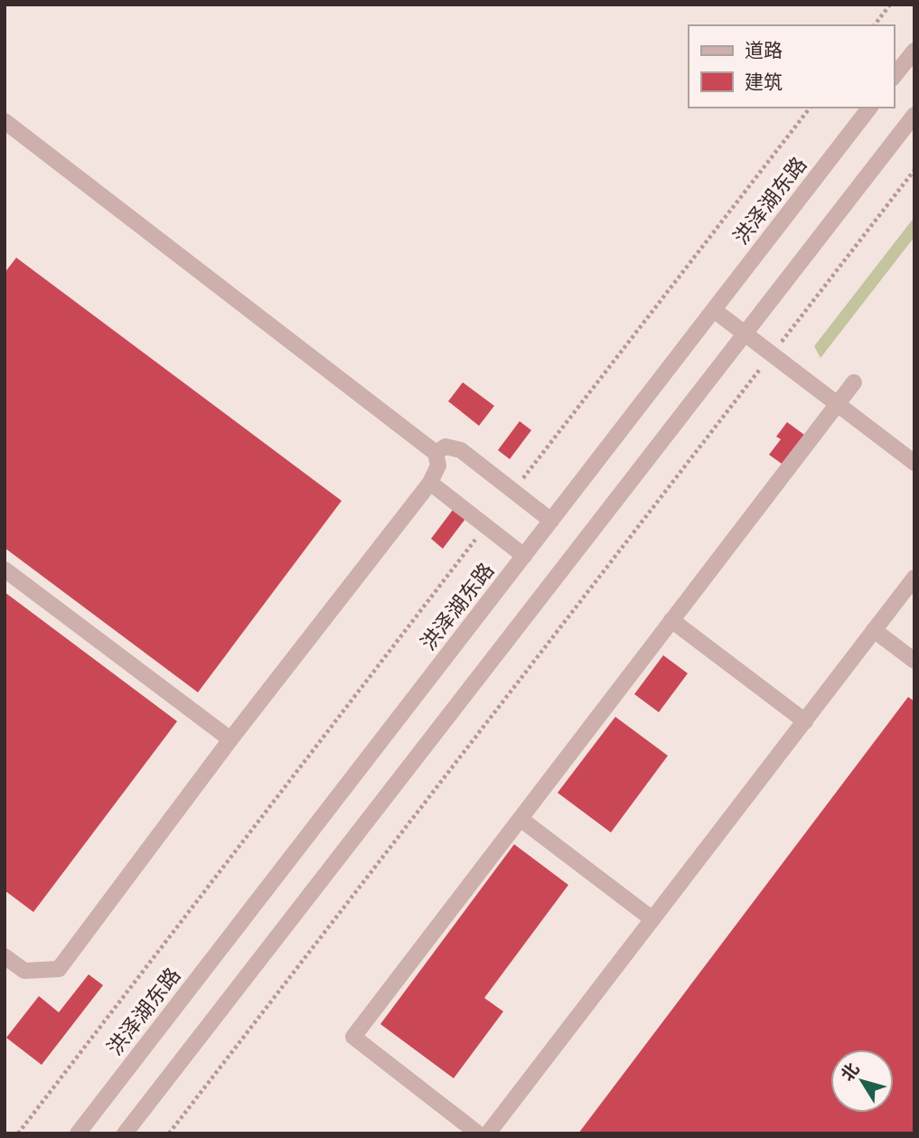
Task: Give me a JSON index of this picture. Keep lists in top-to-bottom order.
{
  "streets": {
    "street": ["洪泽湖东路"]
  },
  "legend": ["道路", "建筑"],
  "north": "top left"
}
